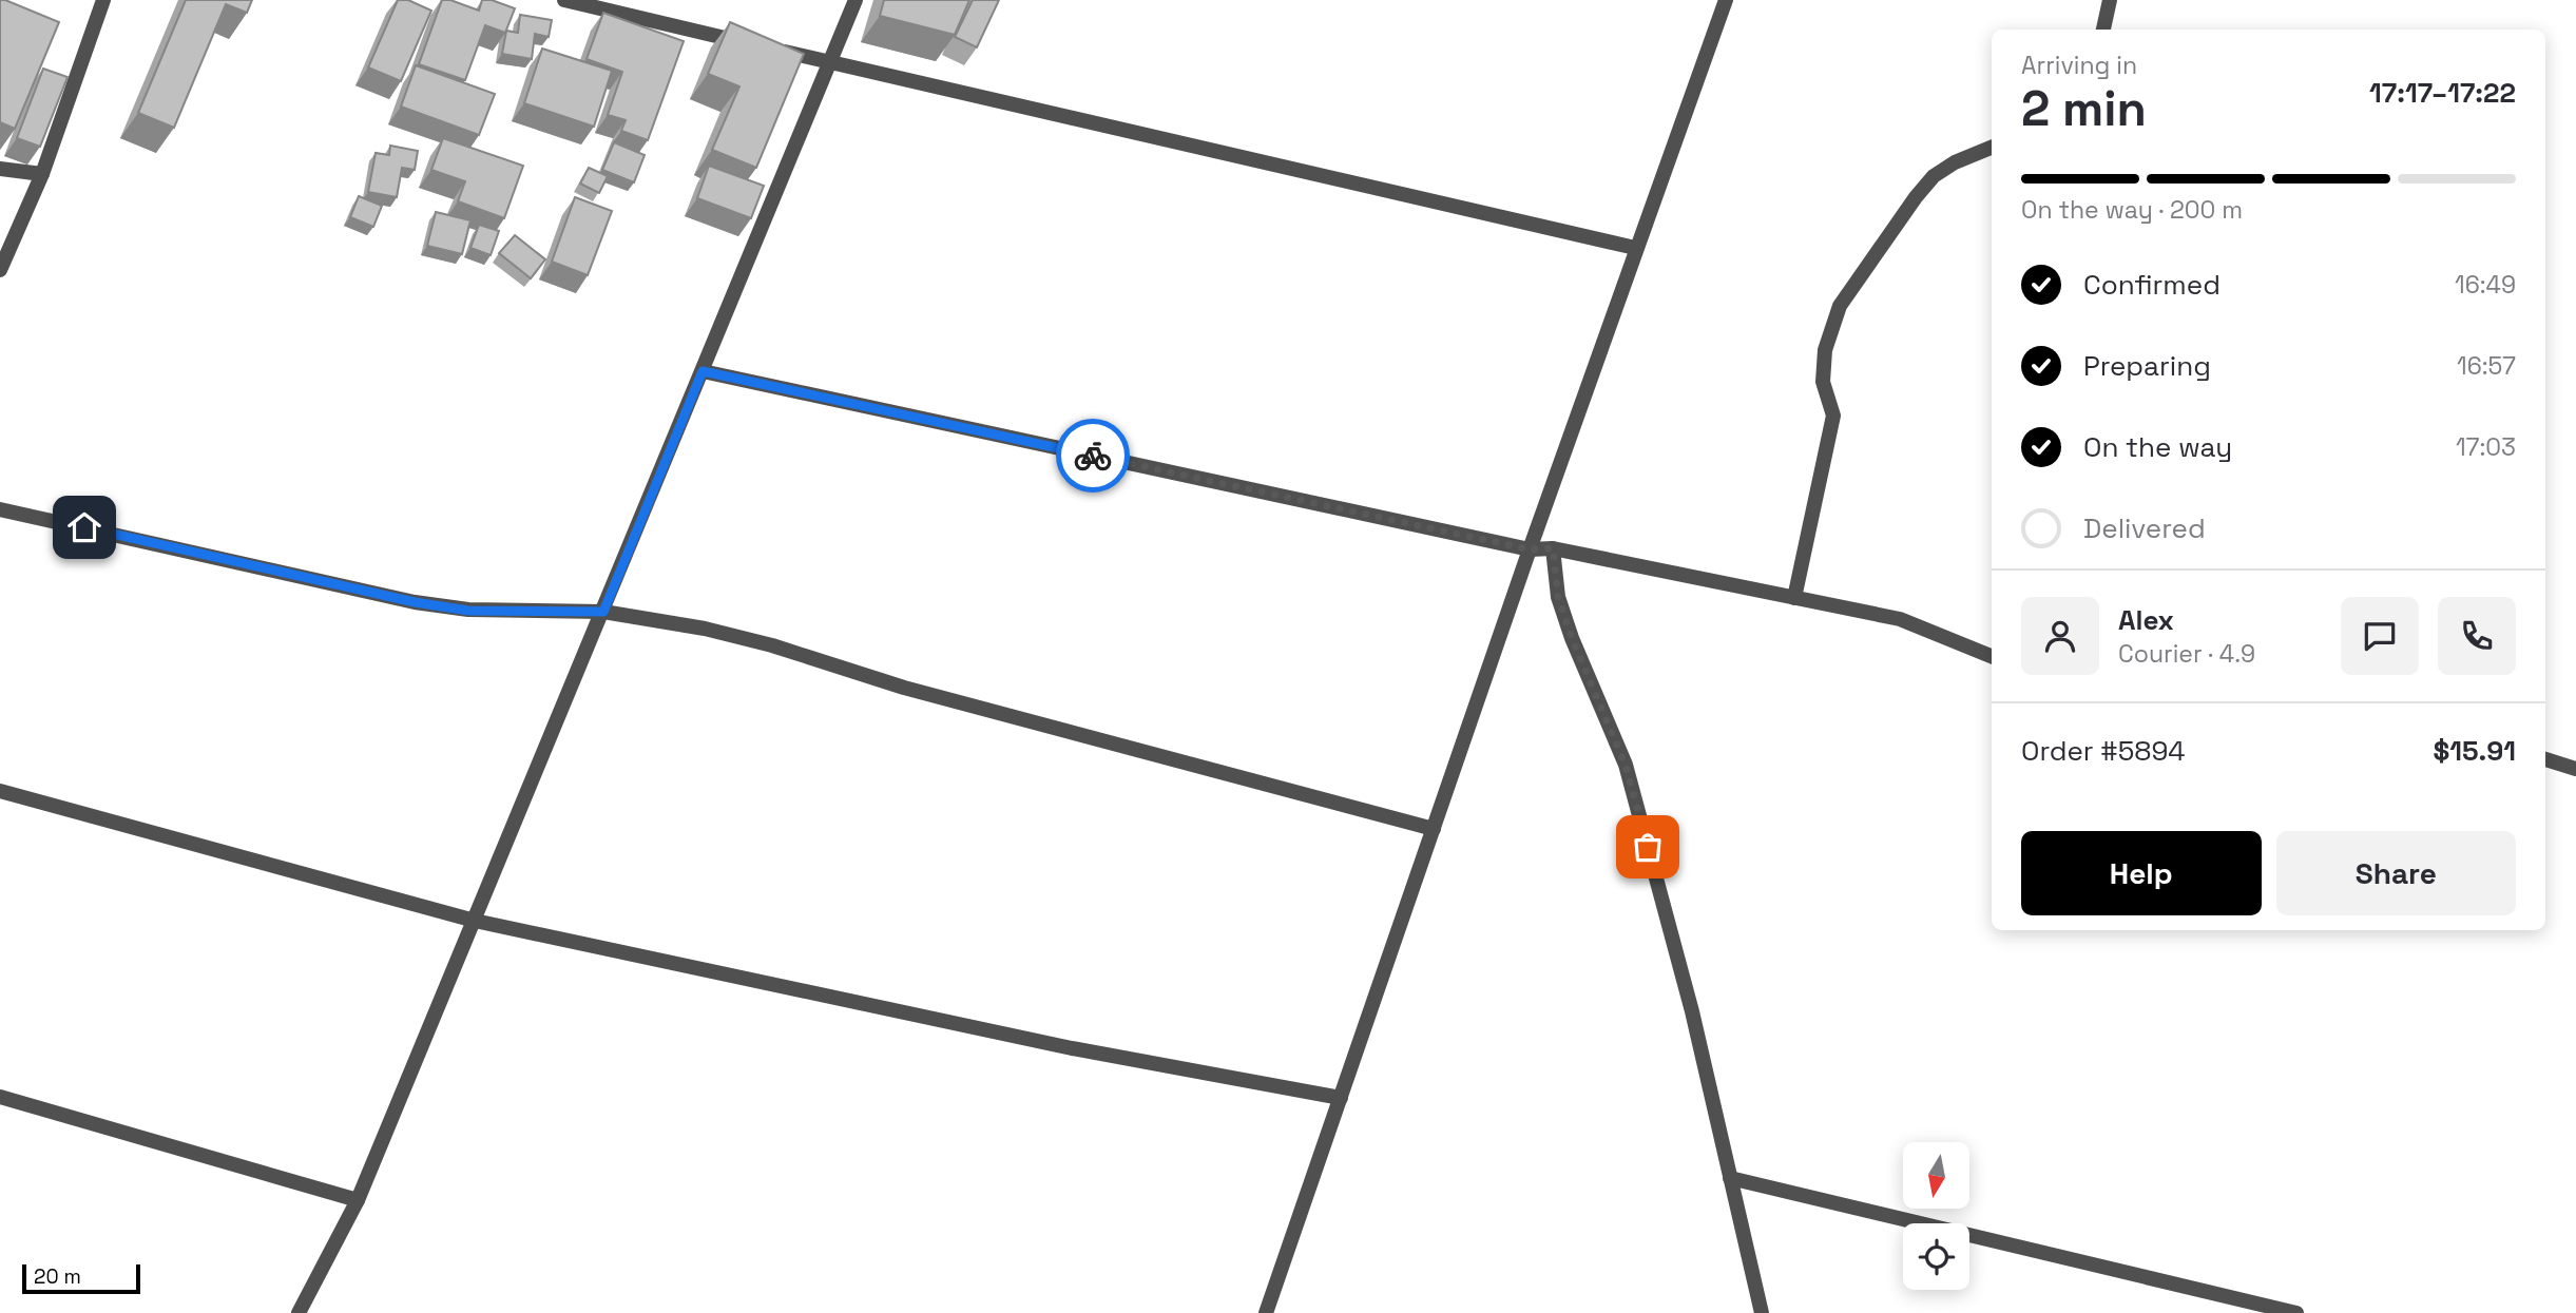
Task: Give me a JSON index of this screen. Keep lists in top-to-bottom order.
{
  "scale_bar": "20 m",
  "north": "bottom",
  "page": {
    "heading": ["2 min", "Arriving in", "17:17–17:22"],
    "panel": [
      "Alex",
      "Courier · 4.9",
      "Order #5894",
      "$15.91"
    ],
    "bar": "On the way · 200 m",
    "list": [
      ["Confirmed", "16:49"],
      ["Preparing", "16:57"],
      ["On the way", "17:03"],
      "Delivered"
    ],
    "buttons": ["Help", "Share"],
    "scale": "20 m"
  }
}
